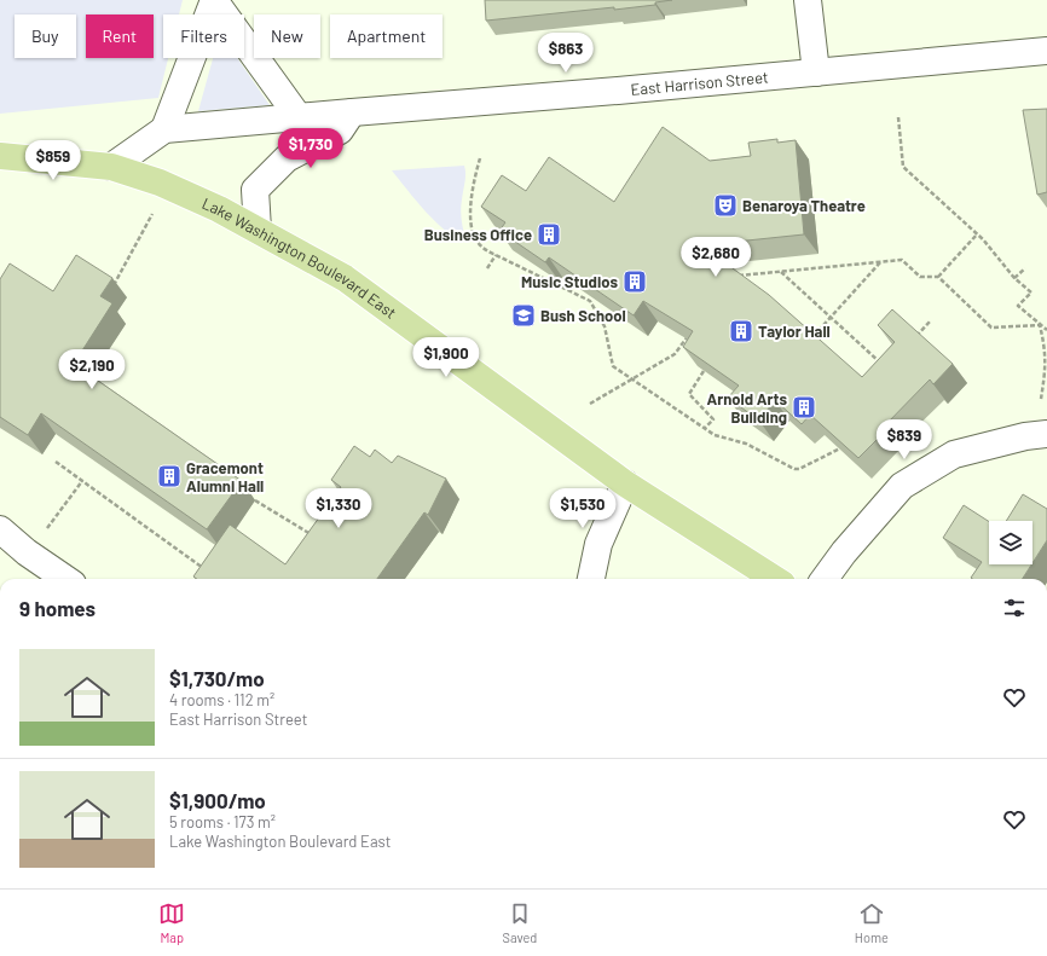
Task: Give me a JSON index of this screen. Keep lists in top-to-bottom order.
{
  "streets": {
    "main road": ["Lake Washington Boulevard East"],
    "street": ["East Harrison Street"]
  },
  "places": {
    "theatre": ["Benaroya Theatre"],
    "building": [
      "Business Office",
      "Music Studios",
      "Taylor Hall",
      "Arnold Arts Building",
      "Gracemont Alumni Hall"
    ],
    "school or university": ["Bush School"]
  },
  "page": {
    "chip": [
      "Buy",
      "Rent",
      "Filters",
      "New",
      "Apartment"
    ],
    "price": [
      "$863",
      "$1,730",
      "$859",
      "$2,680",
      "$1,900",
      "$2,190",
      "$839",
      "$1,330",
      "$1,530"
    ],
    "heading": "9 homes",
    "list": [
      {
        "name": "$1,730/mo",
        "note": "4 rooms · 112 m² · East Harrison Street"
      },
      {
        "name": "$1,900/mo",
        "note": "5 rooms · 173 m² · Lake Washington Boulevard East"
      }
    ],
    "tabs": ["Map", "Saved", "Home"]
  }
}
